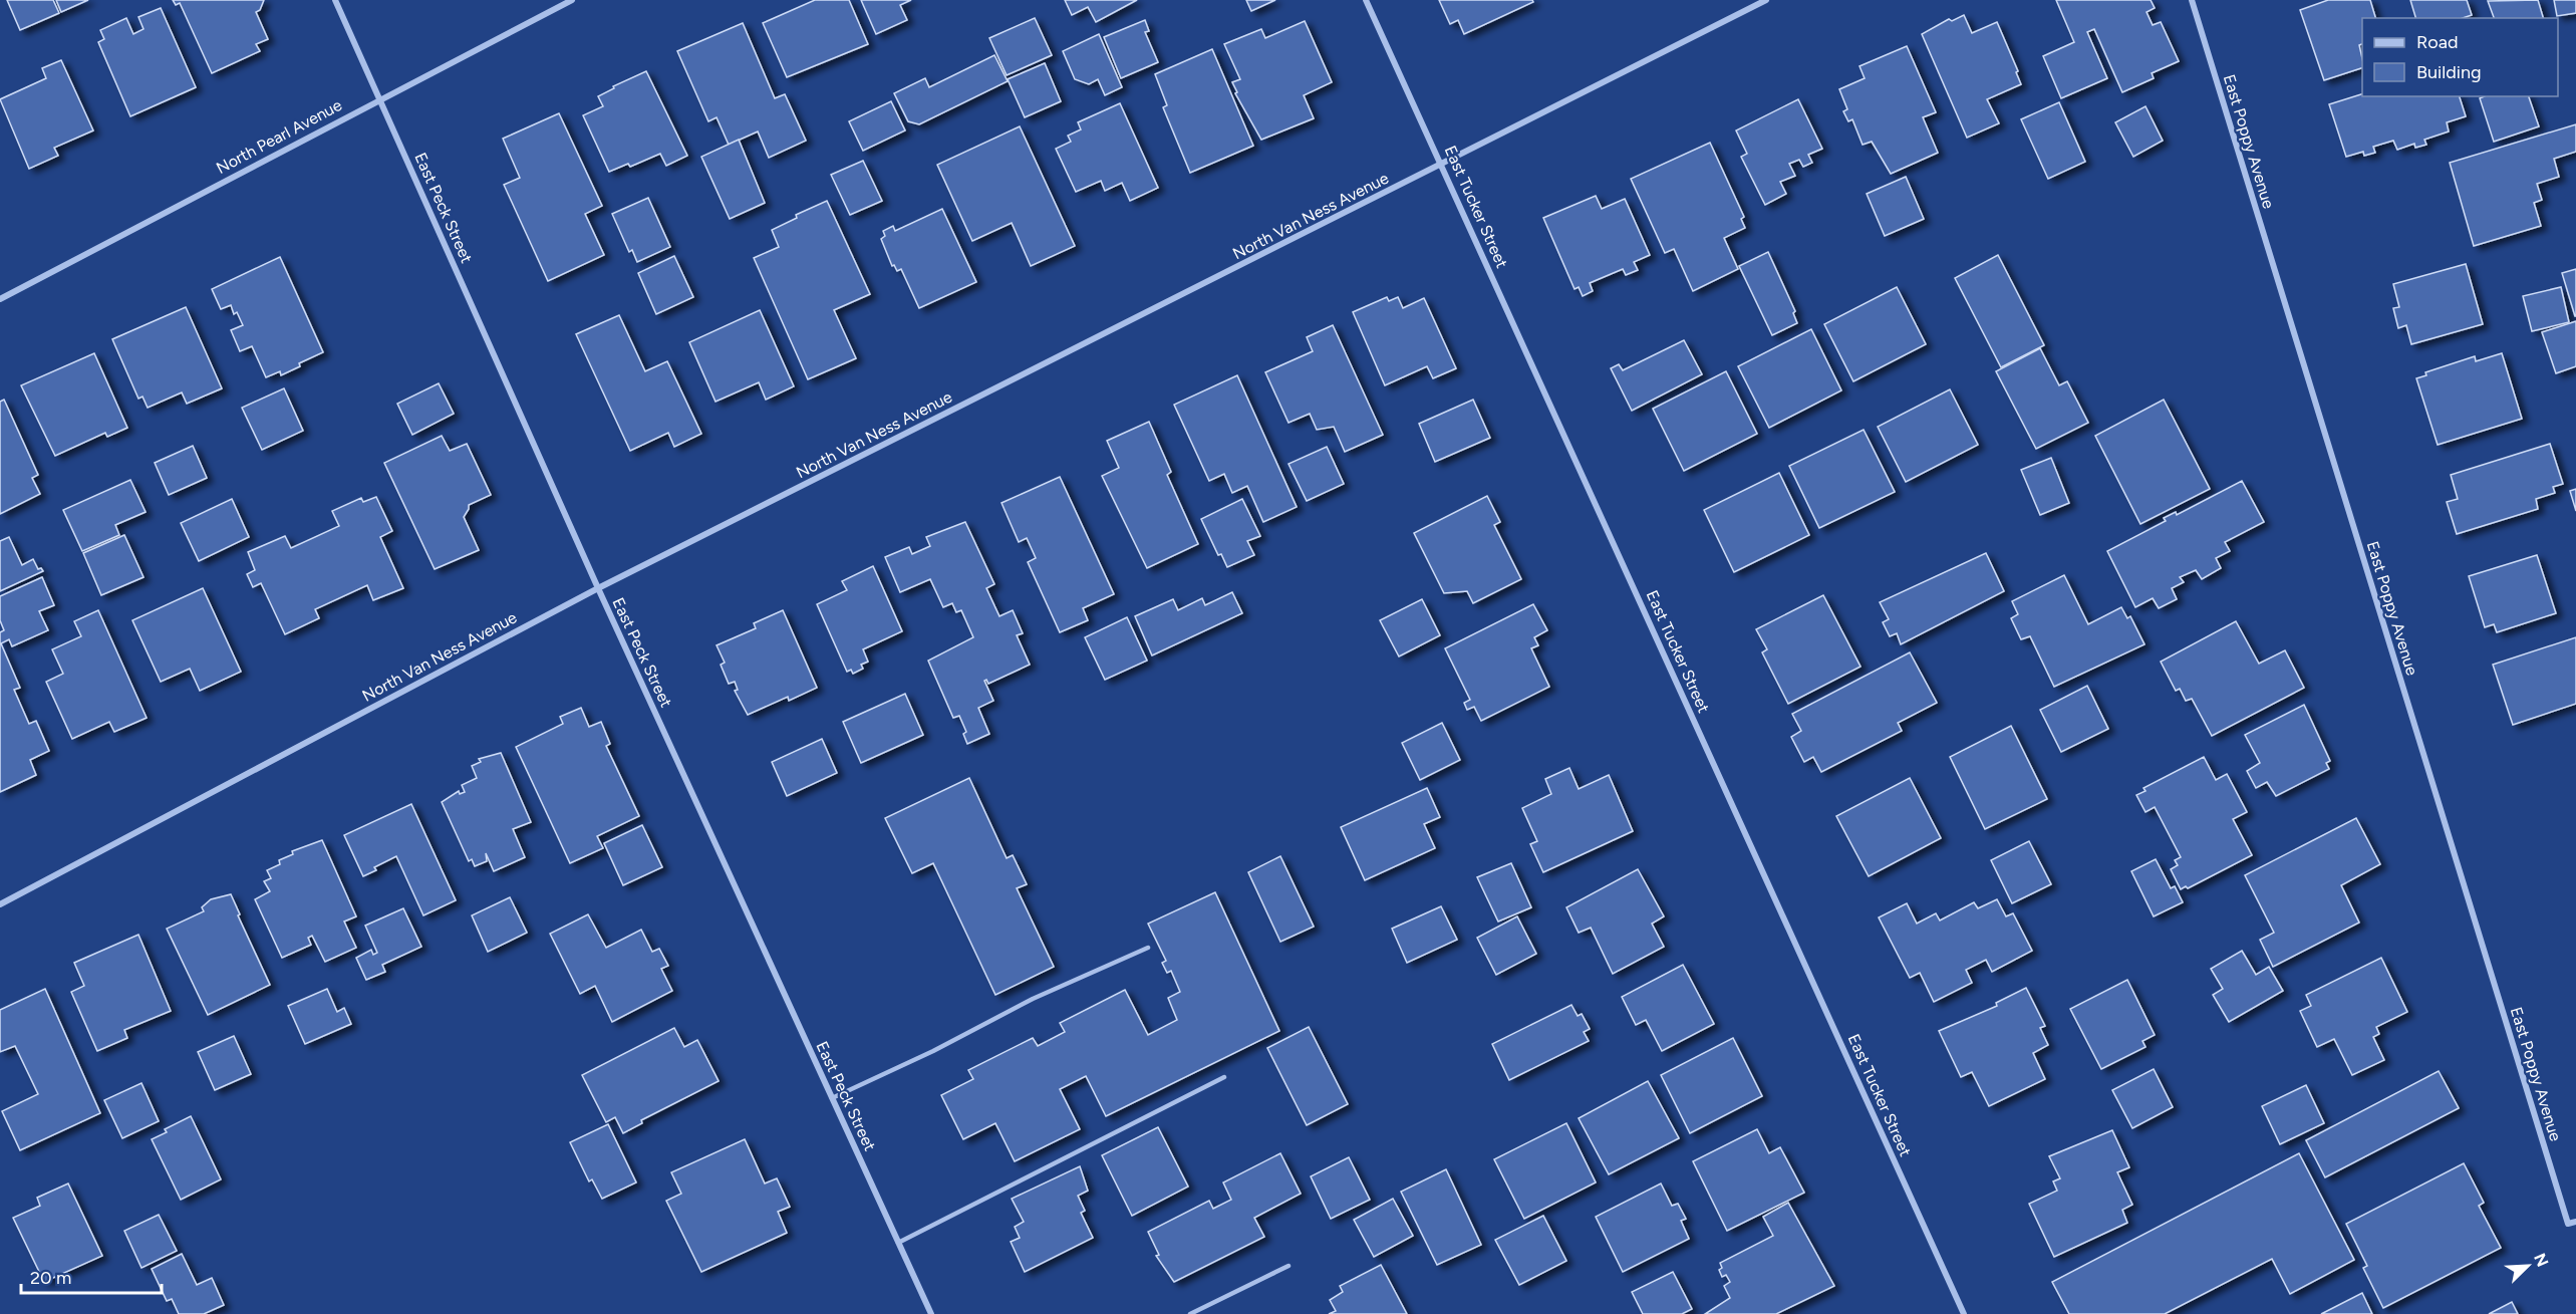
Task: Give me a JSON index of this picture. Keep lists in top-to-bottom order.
{
  "streets": {
    "street": [
      "North Pearl Avenue",
      "East Poppy Avenue",
      "East Tucker Street",
      "East Peck Street",
      "North Van Ness Avenue"
    ]
  },
  "crossings": [
    ["North Pearl Avenue", "East Peck Street"],
    ["East Tucker Street", "North Van Ness Avenue"],
    ["East Peck Street", "North Van Ness Avenue"]
  ],
  "legend": ["Road", "Building"],
  "scale_bar": "20 m",
  "north": "top right"
}
